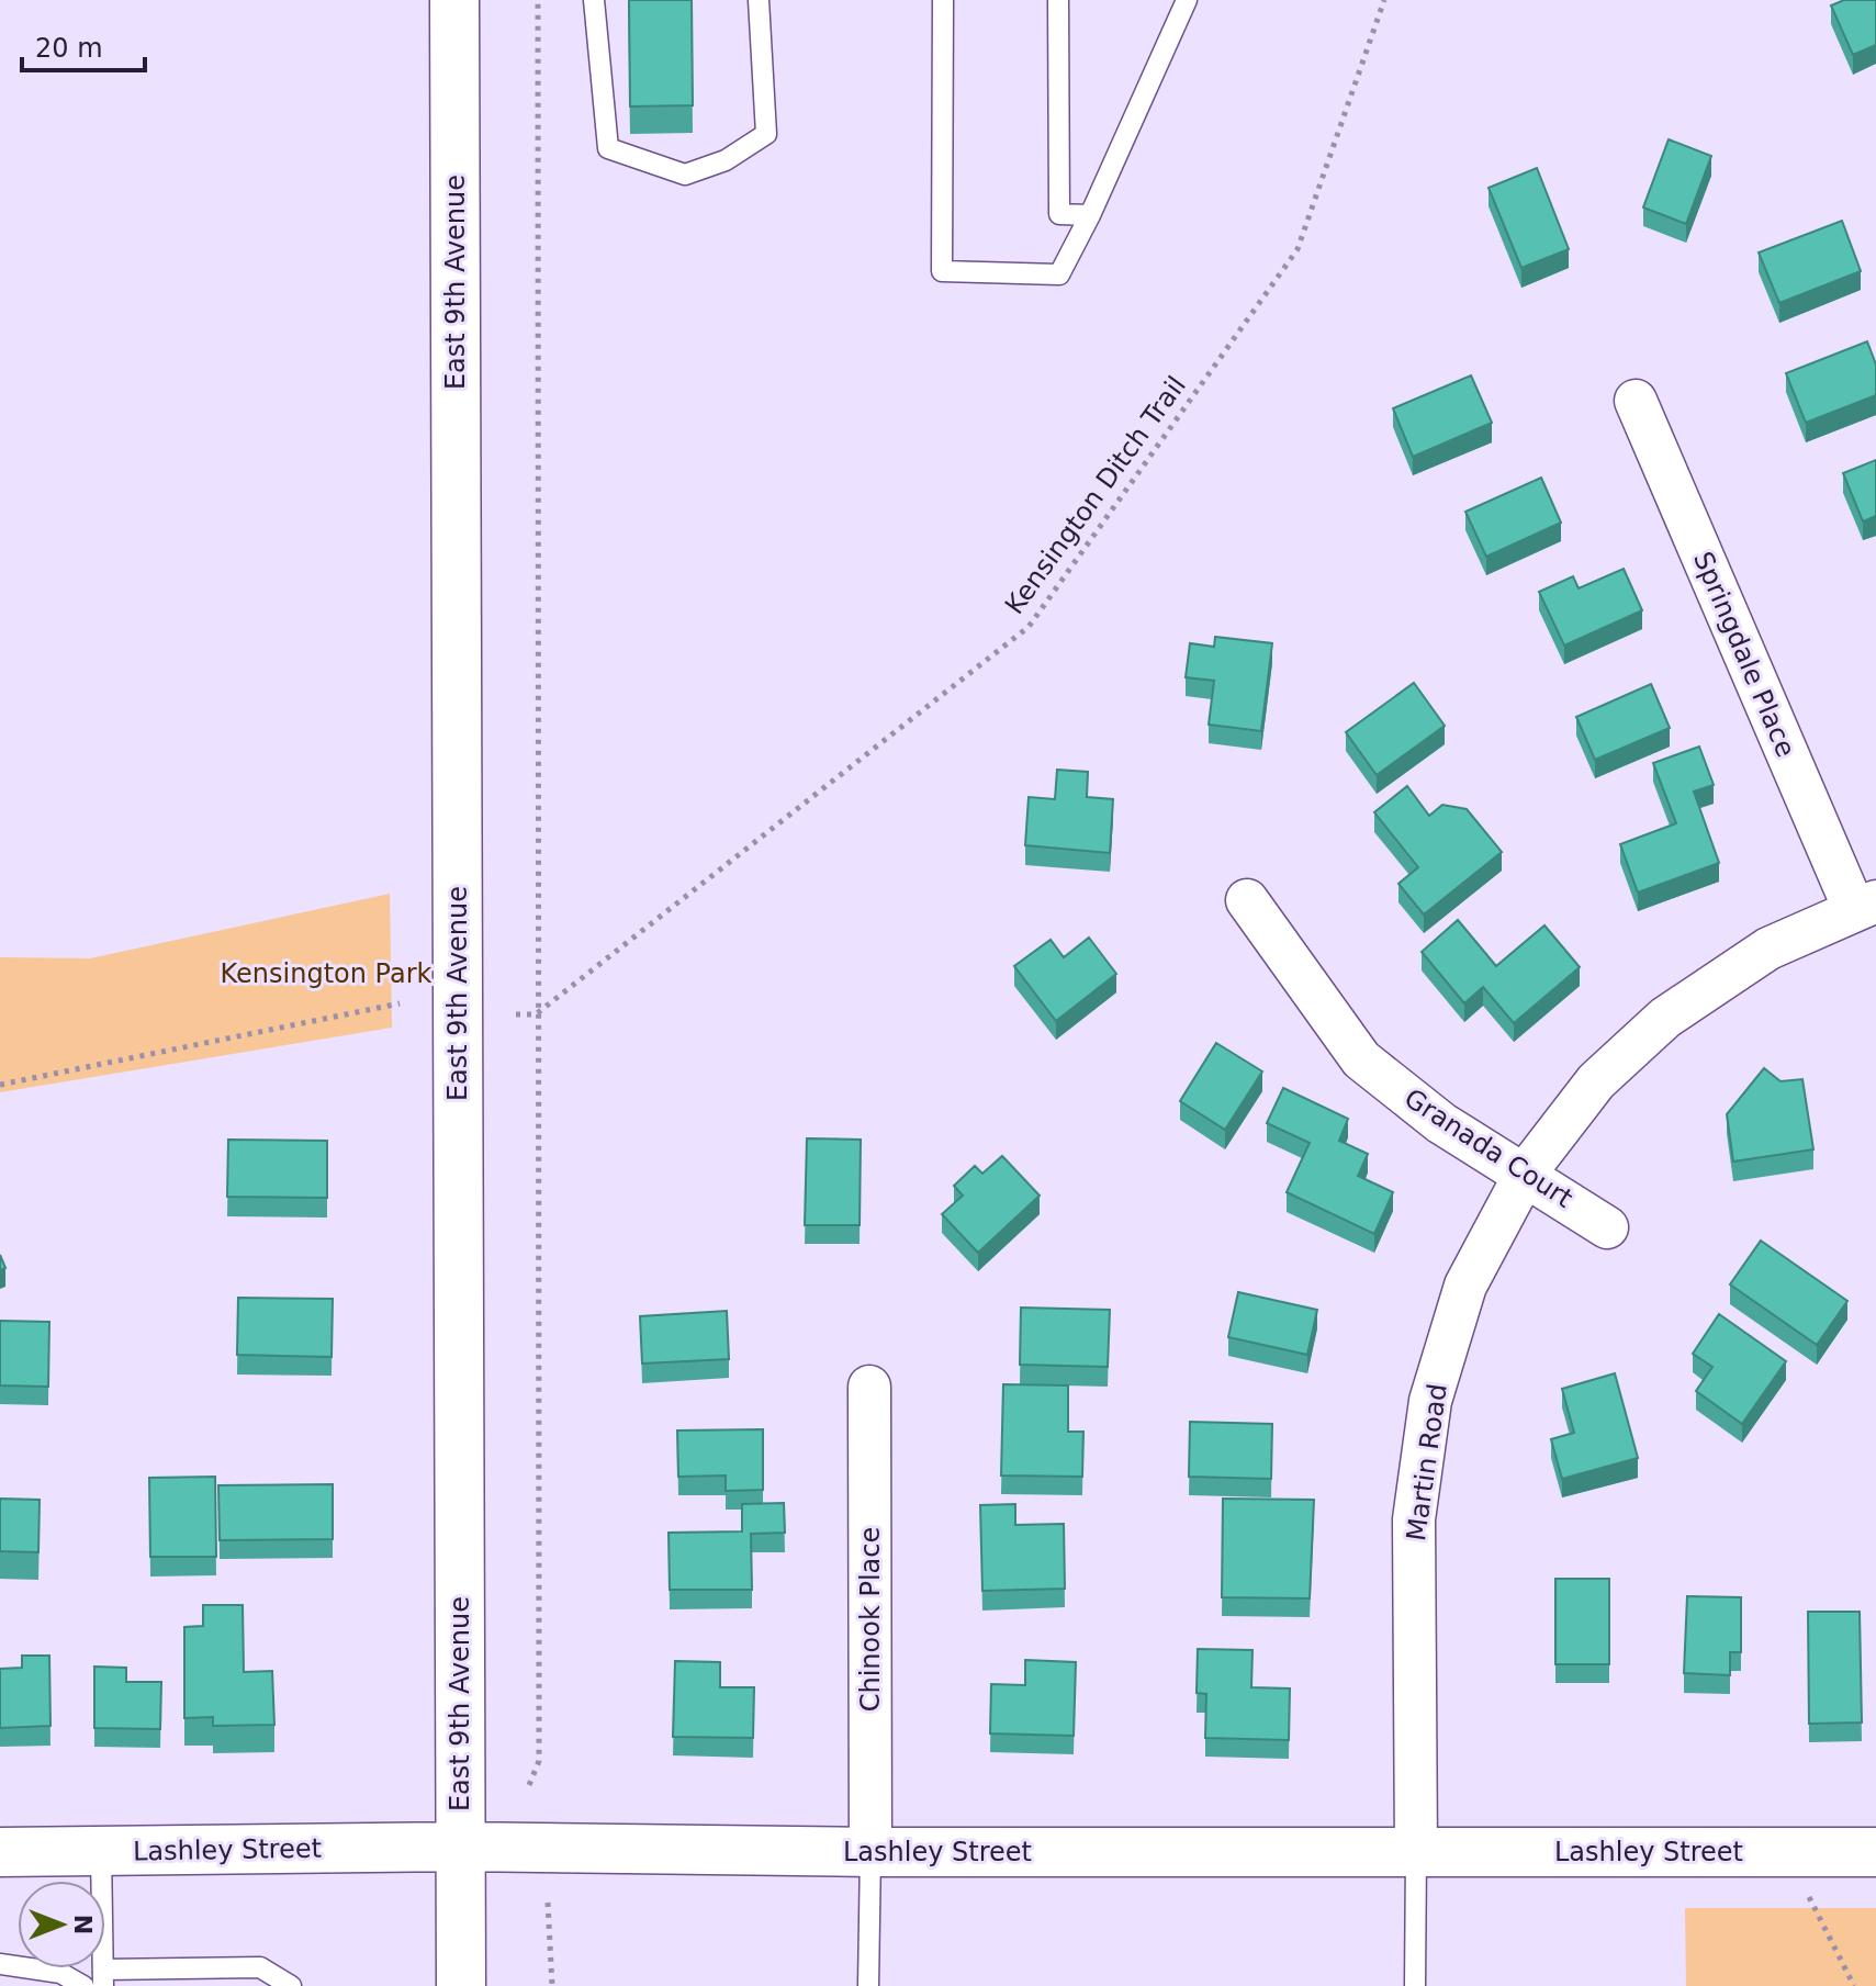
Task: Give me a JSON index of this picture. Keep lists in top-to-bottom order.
{
  "streets": {
    "main road": ["East 9th Avenue", "Lashley Street"],
    "street": [
      "Springdale Place",
      "Granada Court",
      "Martin Road",
      "Chinook Place"
    ],
    "path": ["Kensington Ditch Trail"]
  },
  "crossings": [
    ["East 9th Avenue", "Lashley Street"],
    ["Springdale Place", "Martin Road"],
    ["Granada Court", "Martin Road"],
    ["Martin Road", "Lashley Street"],
    ["Chinook Place", "Lashley Street"]
  ],
  "parks": ["Kensington Park"],
  "scale_bar": "20 m",
  "north": "right"
}
